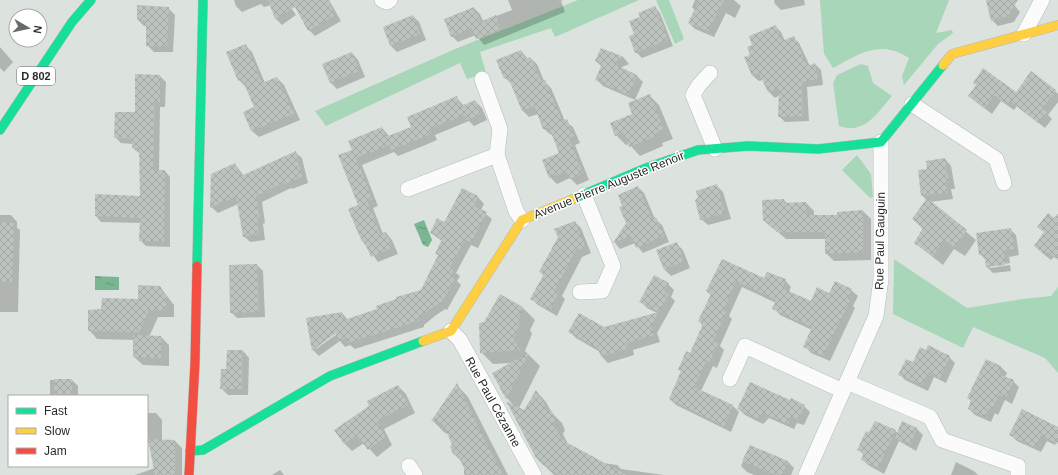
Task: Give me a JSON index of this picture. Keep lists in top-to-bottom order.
{
  "streets": {
    "street": [
      "D 802",
      "Avenue Pierre Auguste Renoir",
      "Rue Paul Gauguin",
      "Rue Paul Cézanne"
    ]
  },
  "crossings": [
    ["Avenue Pierre Auguste Renoir", "Rue Paul Gauguin"],
    ["Avenue Pierre Auguste Renoir", "Rue Paul Cézanne"]
  ],
  "legend": ["Fast", "Slow", "Jam"],
  "north": "right"
}
